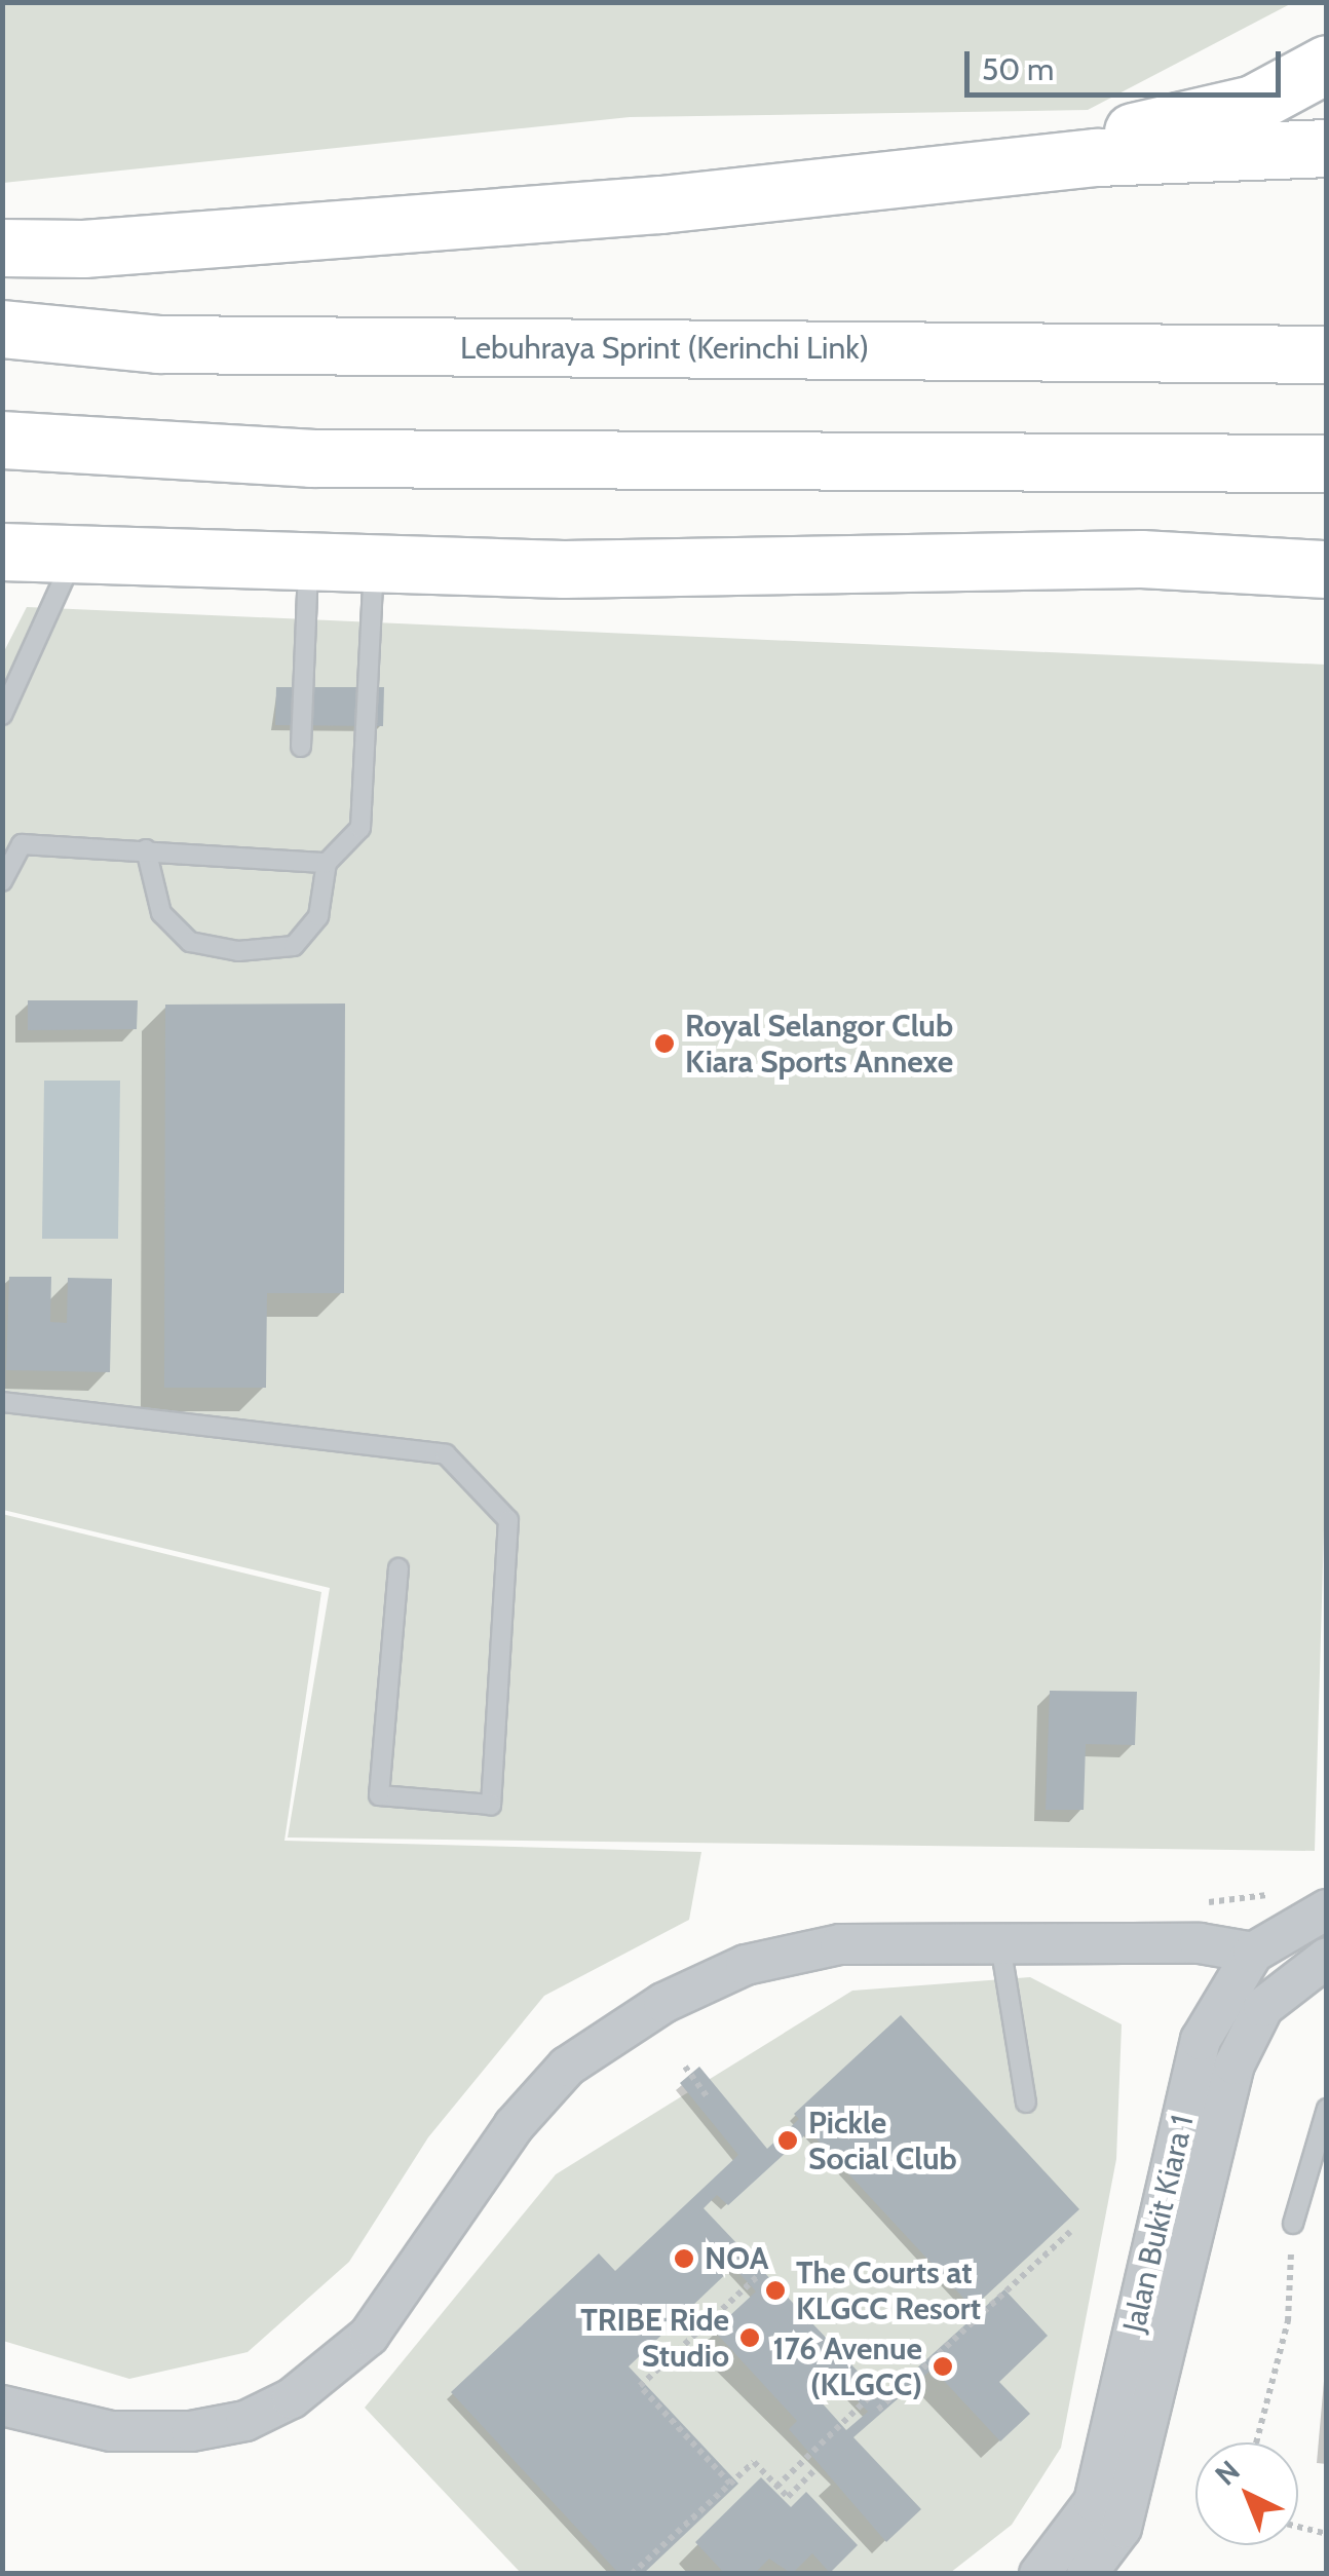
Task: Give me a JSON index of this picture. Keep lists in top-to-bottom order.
{
  "streets": {
    "highway": ["Lebuhraya Sprint (Kerinchi Link)"],
    "street": ["Jalan Bukit Kiara 1"]
  },
  "places": [
    "Royal Selangor Club Kiara Sports Annexe",
    "Pickle Social Club",
    "NOA",
    "The Courts at KLGCC Resort",
    "TRIBE Ride Studio",
    "176 Avenue (KLGCC)"
  ],
  "scale_bar": "50 m",
  "north": "top left"
}
